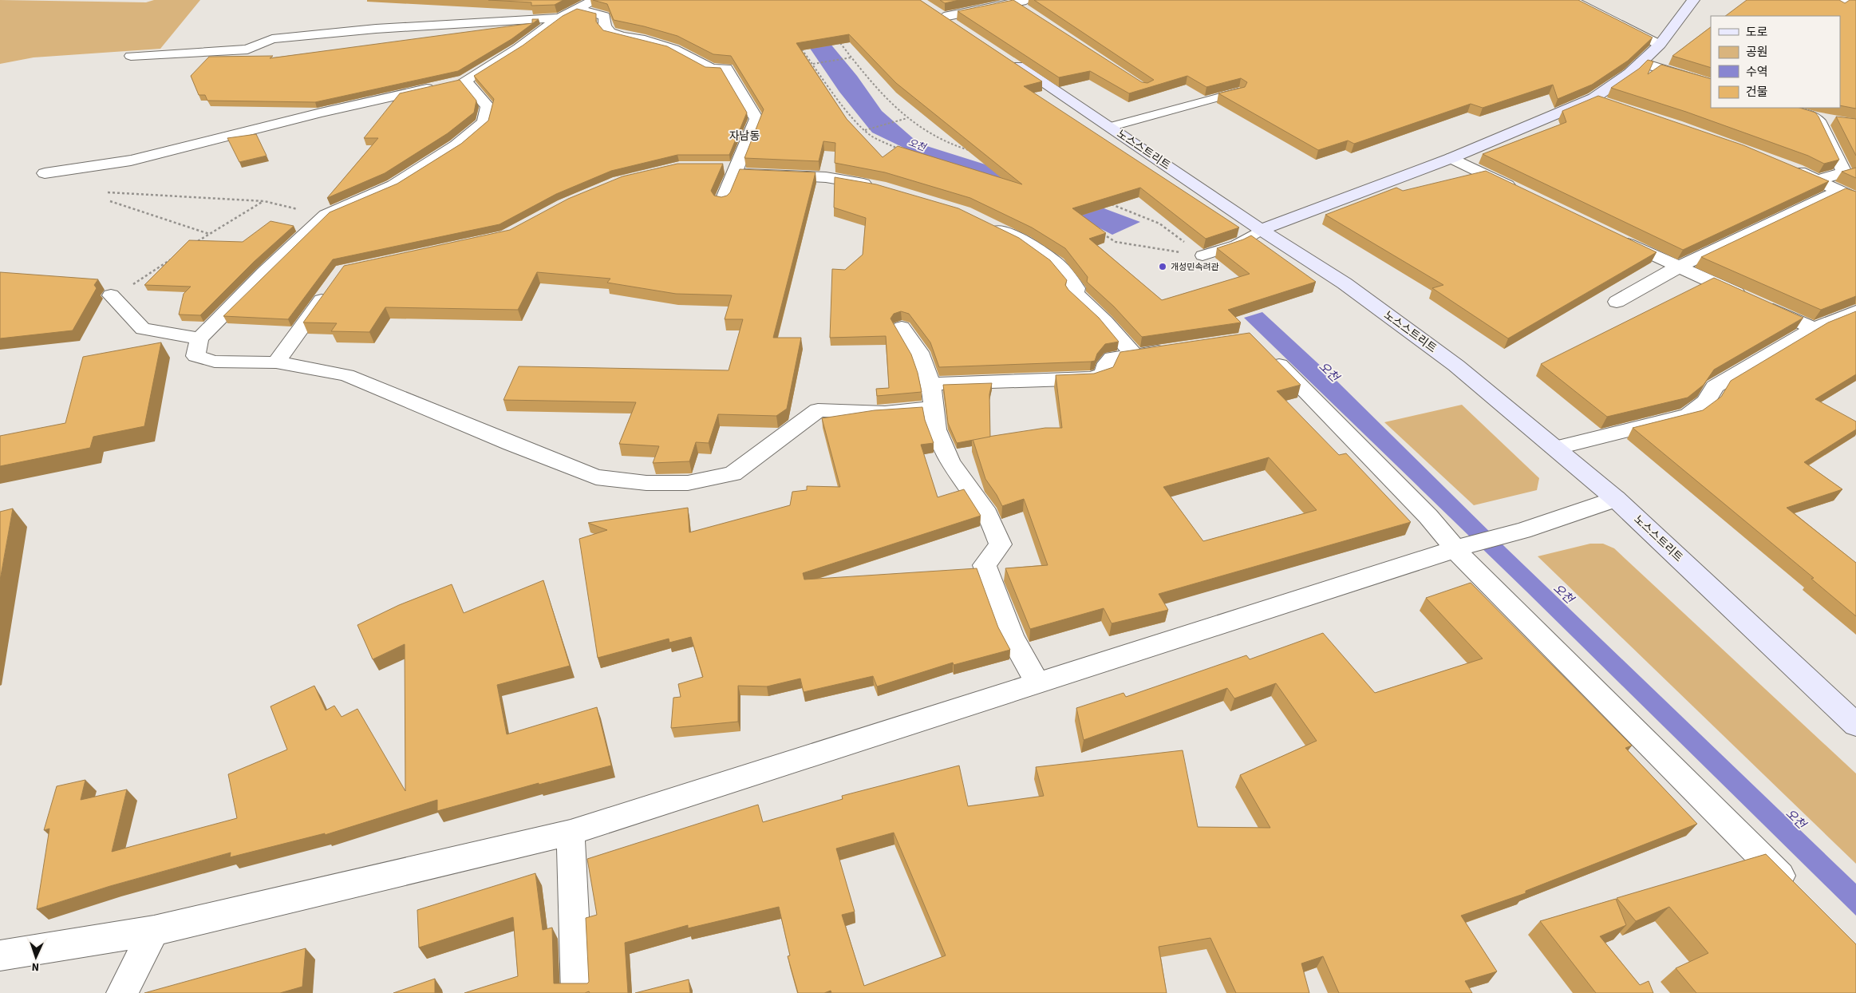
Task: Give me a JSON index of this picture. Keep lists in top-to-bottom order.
{
  "streets": {
    "main road": ["노스스트리트"]
  },
  "districts": ["자남동"],
  "water": ["오천"],
  "places": ["개성민속려관"],
  "legend": [
    "도로",
    "공원",
    "수역",
    "건물"
  ],
  "north": "bottom"
}
